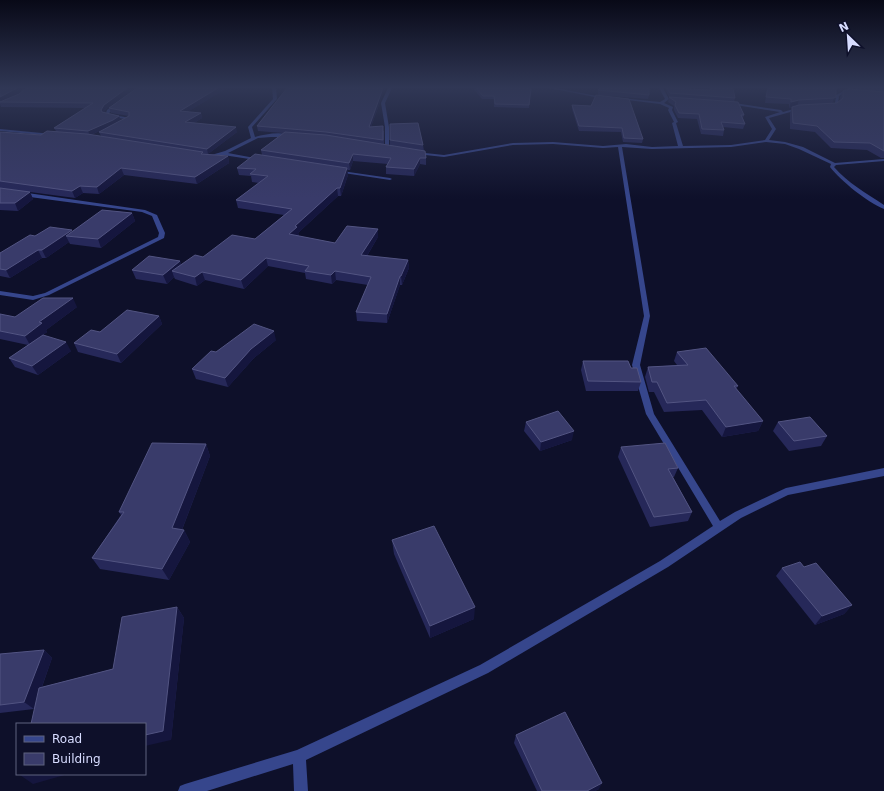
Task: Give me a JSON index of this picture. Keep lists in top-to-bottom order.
{
  "legend": ["Road", "Building"],
  "north": "top left"
}
